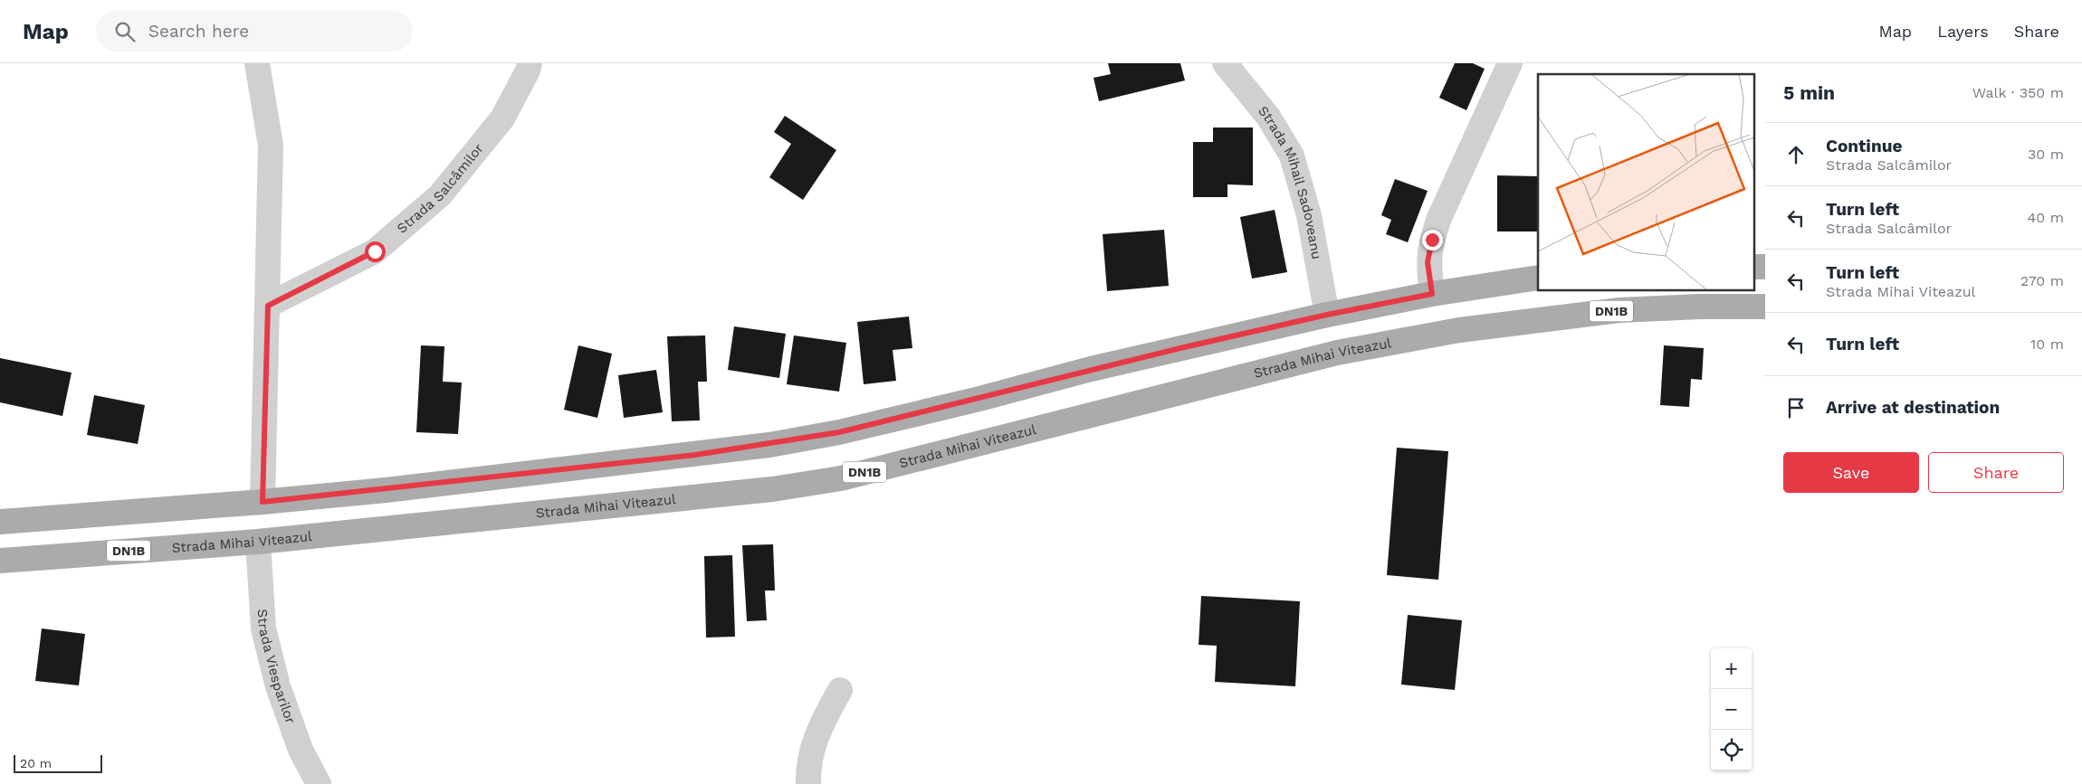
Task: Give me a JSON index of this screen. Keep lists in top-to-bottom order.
{
  "streets": {
    "main road": ["DN1B", "Strada Mihai Viteazul"],
    "street": ["Strada Mihail Sadoveanu", "Strada Salcâmilor", "Strada Viesparilor"]
  },
  "crossings": [
    ["Strada Mihai Viteazul", "Strada Viesparilor"]
  ],
  "scale_bar": "20 m",
  "page": {
    "header": "Map",
    "search": "Search here",
    "nav": ["Map", "Layers", "Share"],
    "heading": ["5 min", "Walk · 350 m"],
    "list": [
      ["Continue", "Strada Salcâmilor", "30 m"],
      ["Turn left", "Strada Salcâmilor", "40 m"],
      ["Turn left", "Strada Mihai Viteazul", "270 m"],
      ["Turn left", "10 m"],
      "Arrive at destination"
    ],
    "buttons": ["Save", "Share"],
    "map_buttons": ["+", "−"],
    "scale": "20 m"
  }
}
